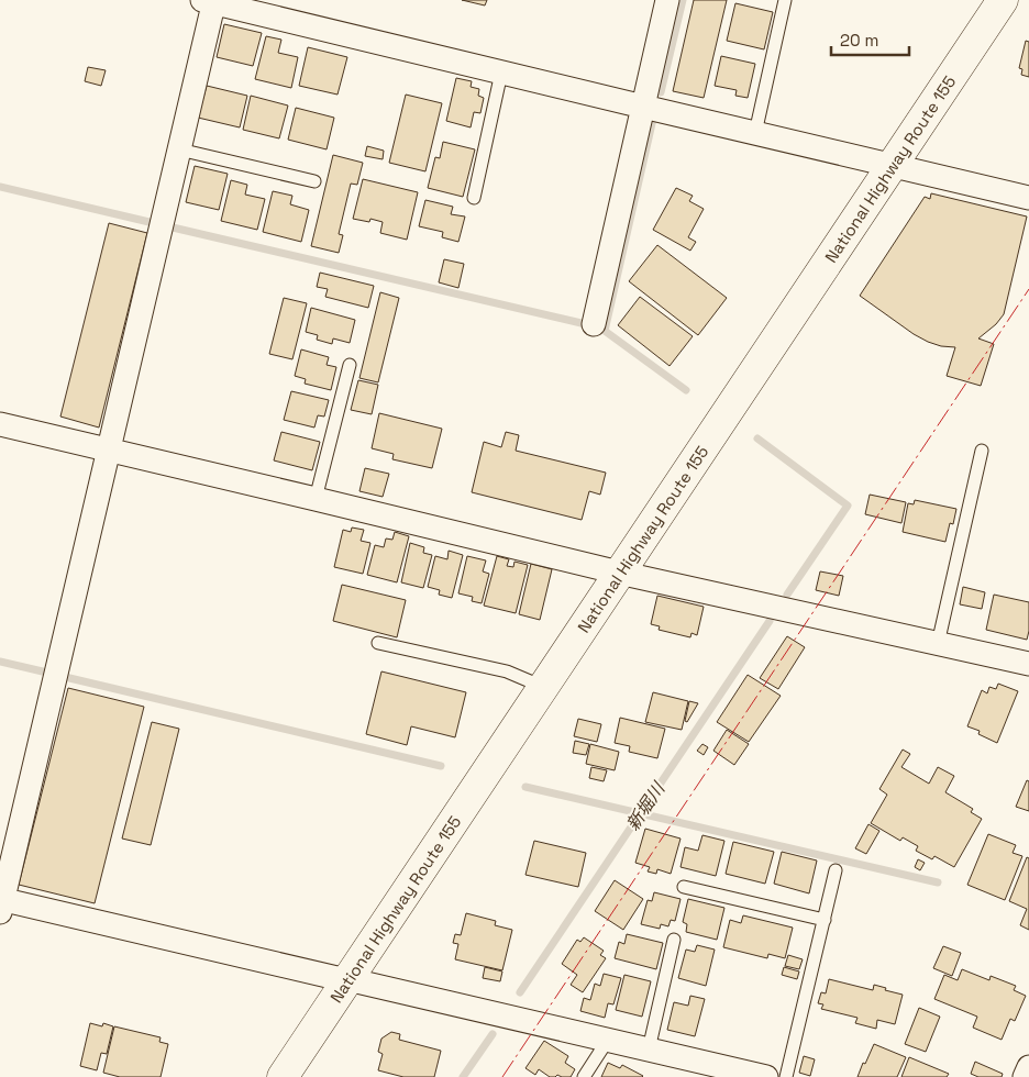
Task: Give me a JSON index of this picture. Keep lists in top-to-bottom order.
{
  "streets": {
    "highway": ["National Highway Route 155"]
  },
  "water": ["新堀川"],
  "scale_bar": "20 m"
}
